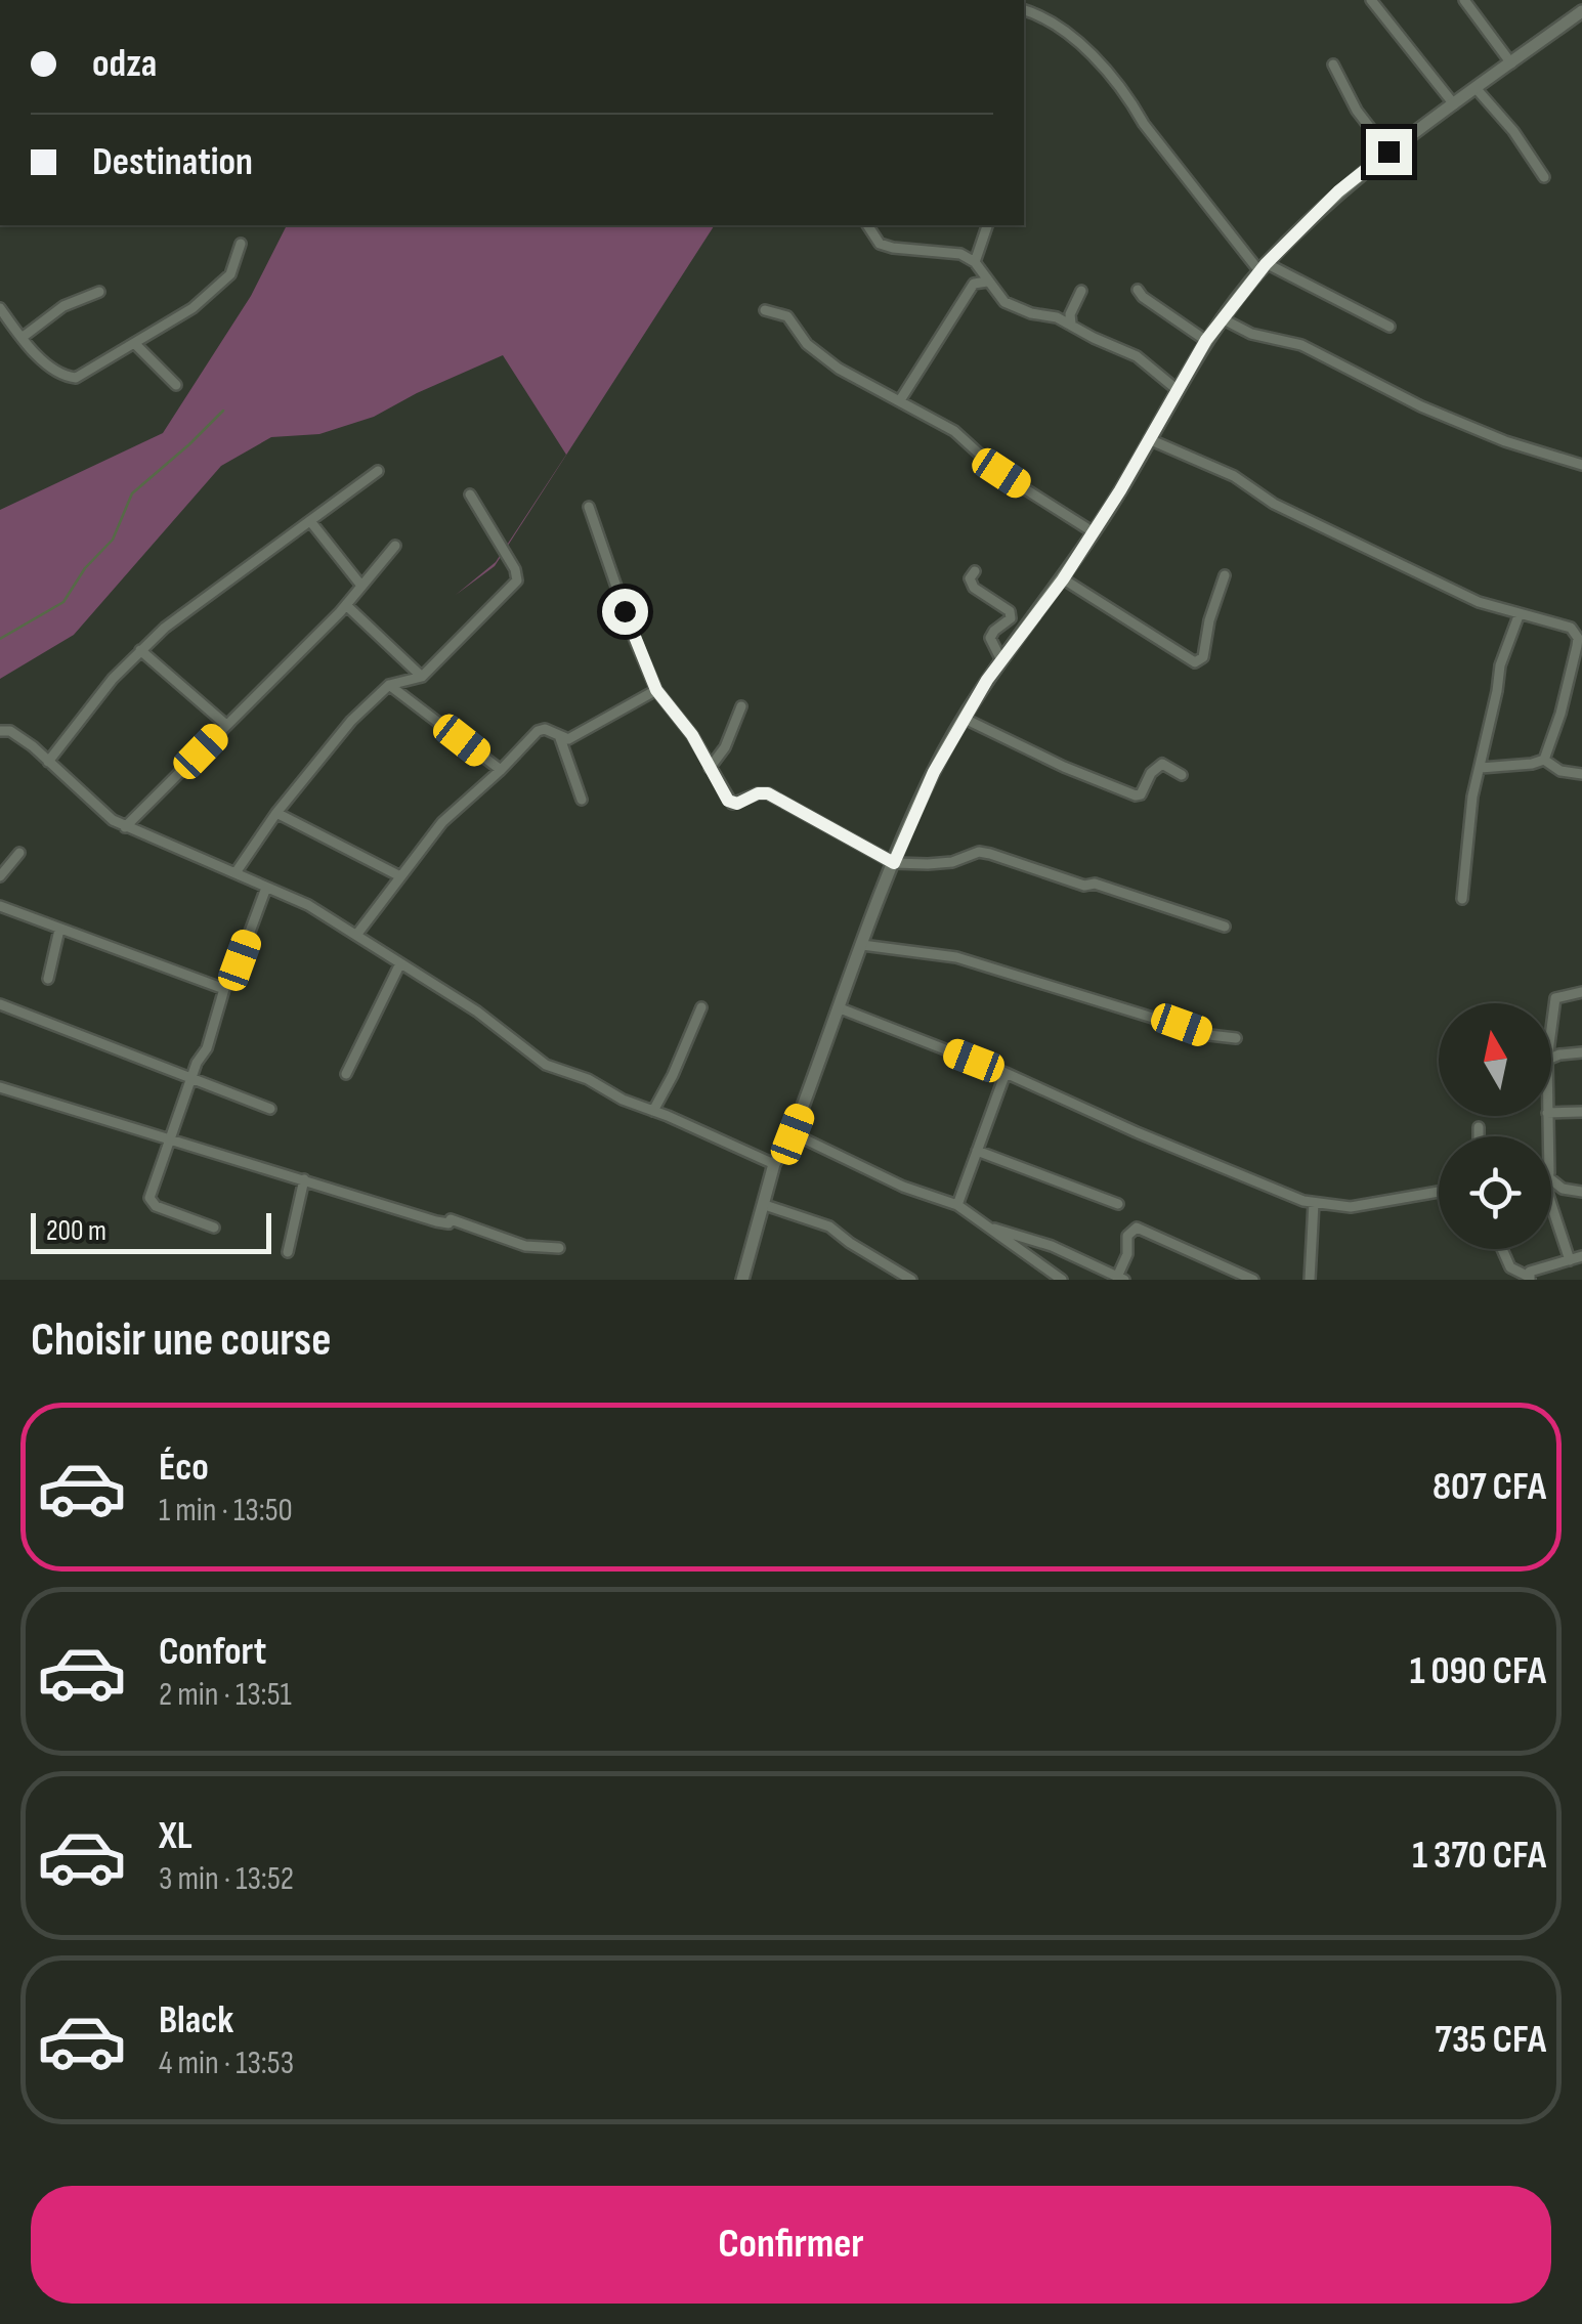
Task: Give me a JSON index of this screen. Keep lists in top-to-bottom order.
{
  "scale_bar": "200 m",
  "north": "top",
  "page": {
    "banner": ["odza", "Destination"],
    "scale": "200 m",
    "heading": "Choisir une course",
    "list": [
      {
        "name": "Éco",
        "note": "1 min · 13:50",
        "value": "807 CFA"
      },
      {
        "name": "Confort",
        "note": "2 min · 13:51",
        "value": "1 090 CFA"
      },
      {
        "name": "XL",
        "note": "3 min · 13:52",
        "value": "1 370 CFA"
      },
      {
        "name": "Black",
        "note": "4 min · 13:53",
        "value": "735 CFA"
      }
    ],
    "buttons": "Confirmer"
  }
}
